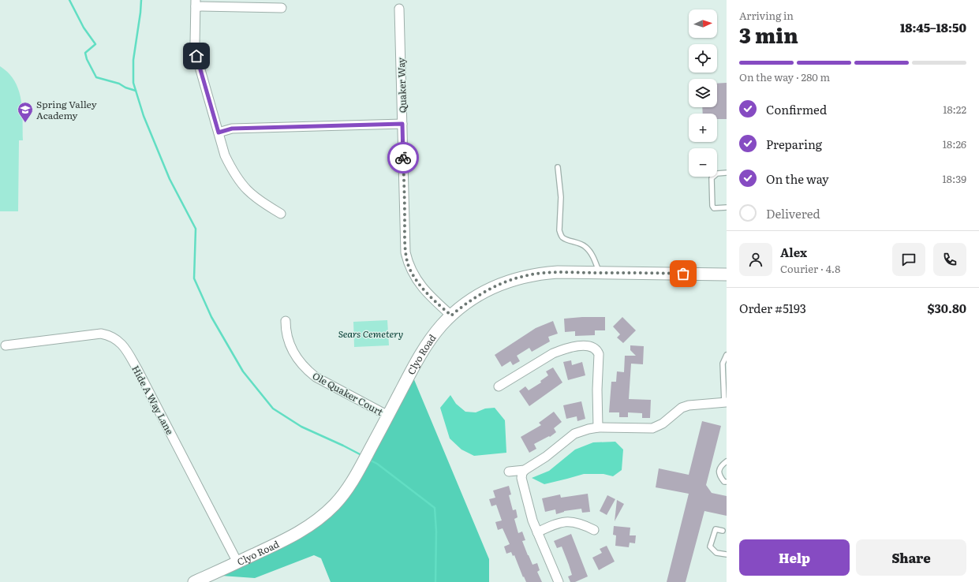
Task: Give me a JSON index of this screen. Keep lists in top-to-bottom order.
{
  "streets": {
    "street": [
      "Quaker Way",
      "Clyo Road",
      "Ole Quaker Court",
      "Hide A Way Lane"
    ]
  },
  "crossings": [
    ["Quaker Way", "Clyo Road"],
    ["Clyo Road", "Ole Quaker Court"],
    ["Clyo Road", "Hide A Way Lane"]
  ],
  "parks": ["Sears Cemetery"],
  "places": {
    "school or university": ["Spring Valley Academy"]
  },
  "north": "right",
  "page": {
    "heading": ["3 min", "Arriving in", "18:45–18:50"],
    "panel": [
      "Alex",
      "Courier · 4.8",
      "Order #5193",
      "$30.80"
    ],
    "map_buttons": ["+", "−"],
    "bar": "On the way · 280 m",
    "list": [
      ["Confirmed", "18:22"],
      ["Preparing", "18:26"],
      ["On the way", "18:39"],
      "Delivered"
    ],
    "buttons": ["Help", "Share"]
  }
}
